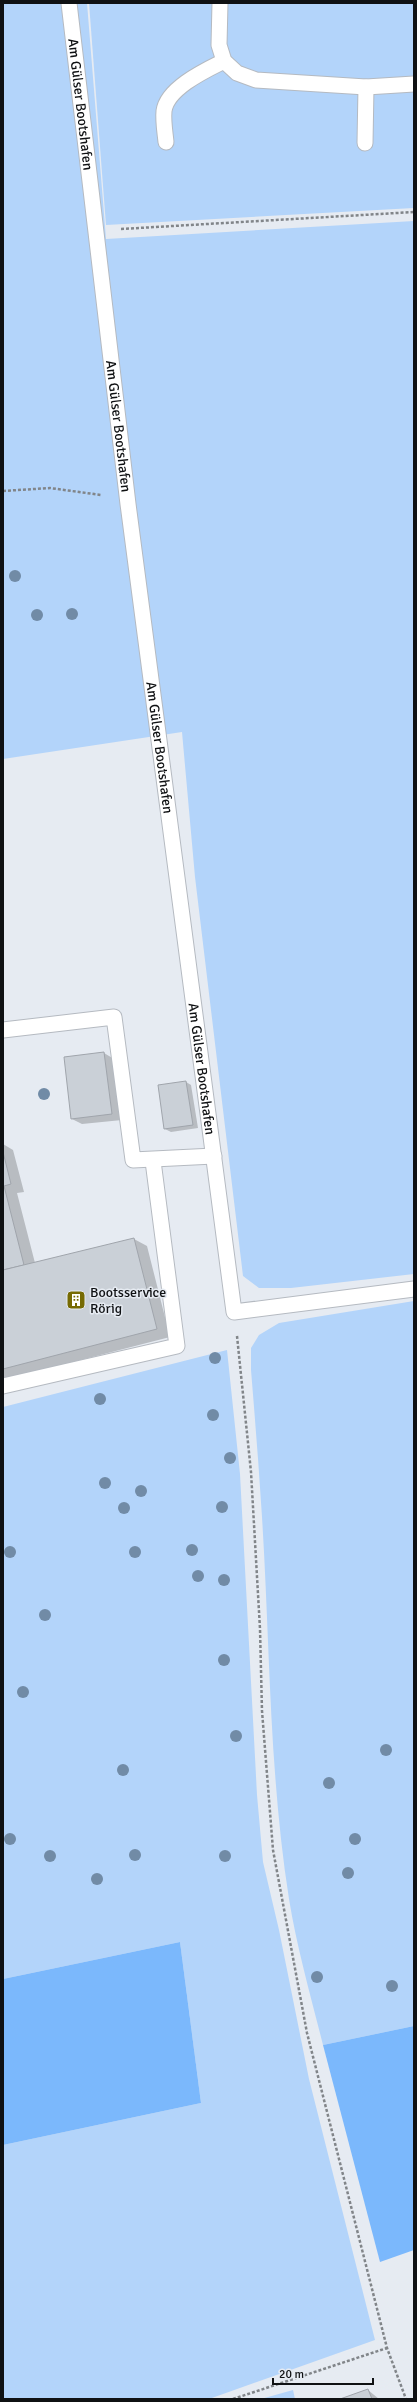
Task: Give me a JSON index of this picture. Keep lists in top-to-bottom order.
{
  "streets": {
    "lane": ["Am Gülser Bootshafen"]
  },
  "places": {
    "building": ["Bootsservice Rörig"]
  },
  "scale_bar": "20 m"
}
